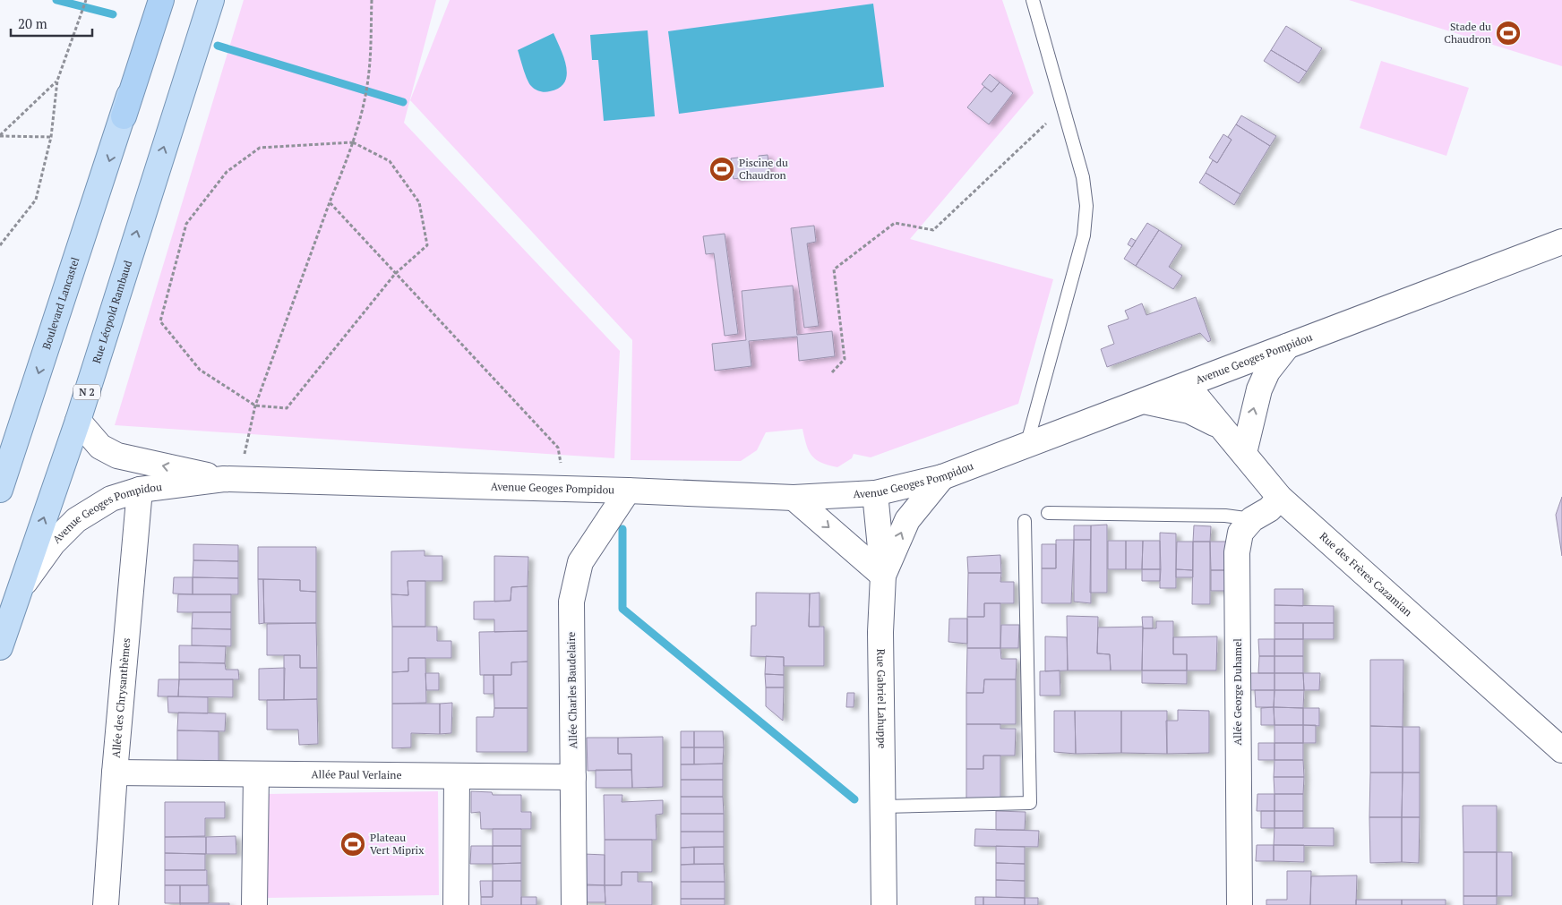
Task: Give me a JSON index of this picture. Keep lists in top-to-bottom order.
{
  "streets": {
    "main road": ["Boulevard Lancastel", "Rue Léopold Rambaud", "N 2"],
    "street": [
      "Avenue Geoges Pompidou",
      "Rue des Frères Cazamian",
      "Allée Charles Baudelaire",
      "Allée George Duhamel",
      "Allée des Chrysanthèmes",
      "Rue Gabriel Lahuppe",
      "Allée Paul Verlaine"
    ]
  },
  "crossings": [
    ["Rue Léopold Rambaud", "Avenue Geoges Pompidou"],
    ["Avenue Geoges Pompidou", "Rue des Frères Cazamian"],
    ["Avenue Geoges Pompidou", "Allée Charles Baudelaire"],
    ["Avenue Geoges Pompidou", "Allée des Chrysanthèmes"],
    ["Avenue Geoges Pompidou", "Rue Gabriel Lahuppe"],
    ["Rue des Frères Cazamian", "Allée George Duhamel"],
    ["Allée Charles Baudelaire", "Allée Paul Verlaine"],
    ["Allée des Chrysanthèmes", "Allée Paul Verlaine"]
  ],
  "one_way": ["Boulevard Lancastel", "Rue Léopold Rambaud"],
  "places": {
    "sports": ["Stade du Chaudron", "Piscine du Chaudron", "Plateau Vert Miprix"]
  },
  "scale_bar": "20 m"
}
